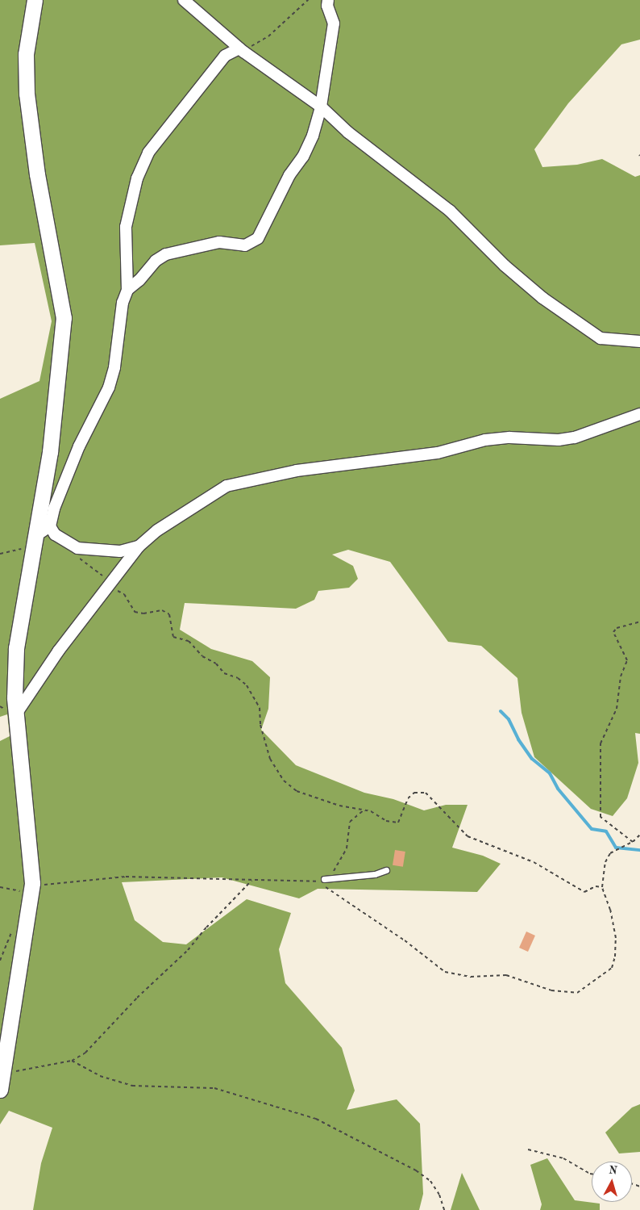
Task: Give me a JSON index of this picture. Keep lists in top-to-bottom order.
{
  "north": "top"
}
